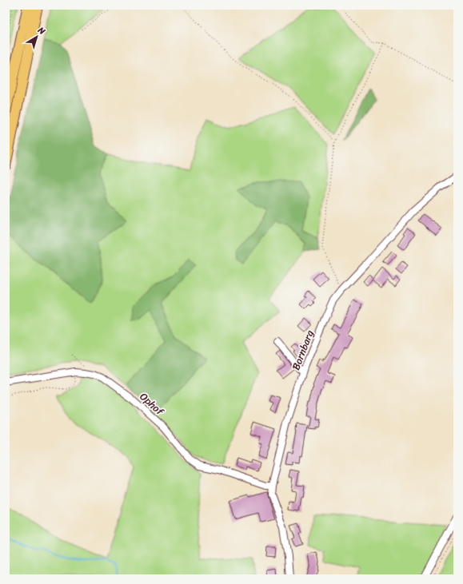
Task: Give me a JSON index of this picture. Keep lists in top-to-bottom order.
{
  "streets": {
    "street": ["Bornbarg", "Ophof"]
  },
  "crossings": [
    ["Bornbarg", "Ophof"]
  ],
  "north": "top right"
}
